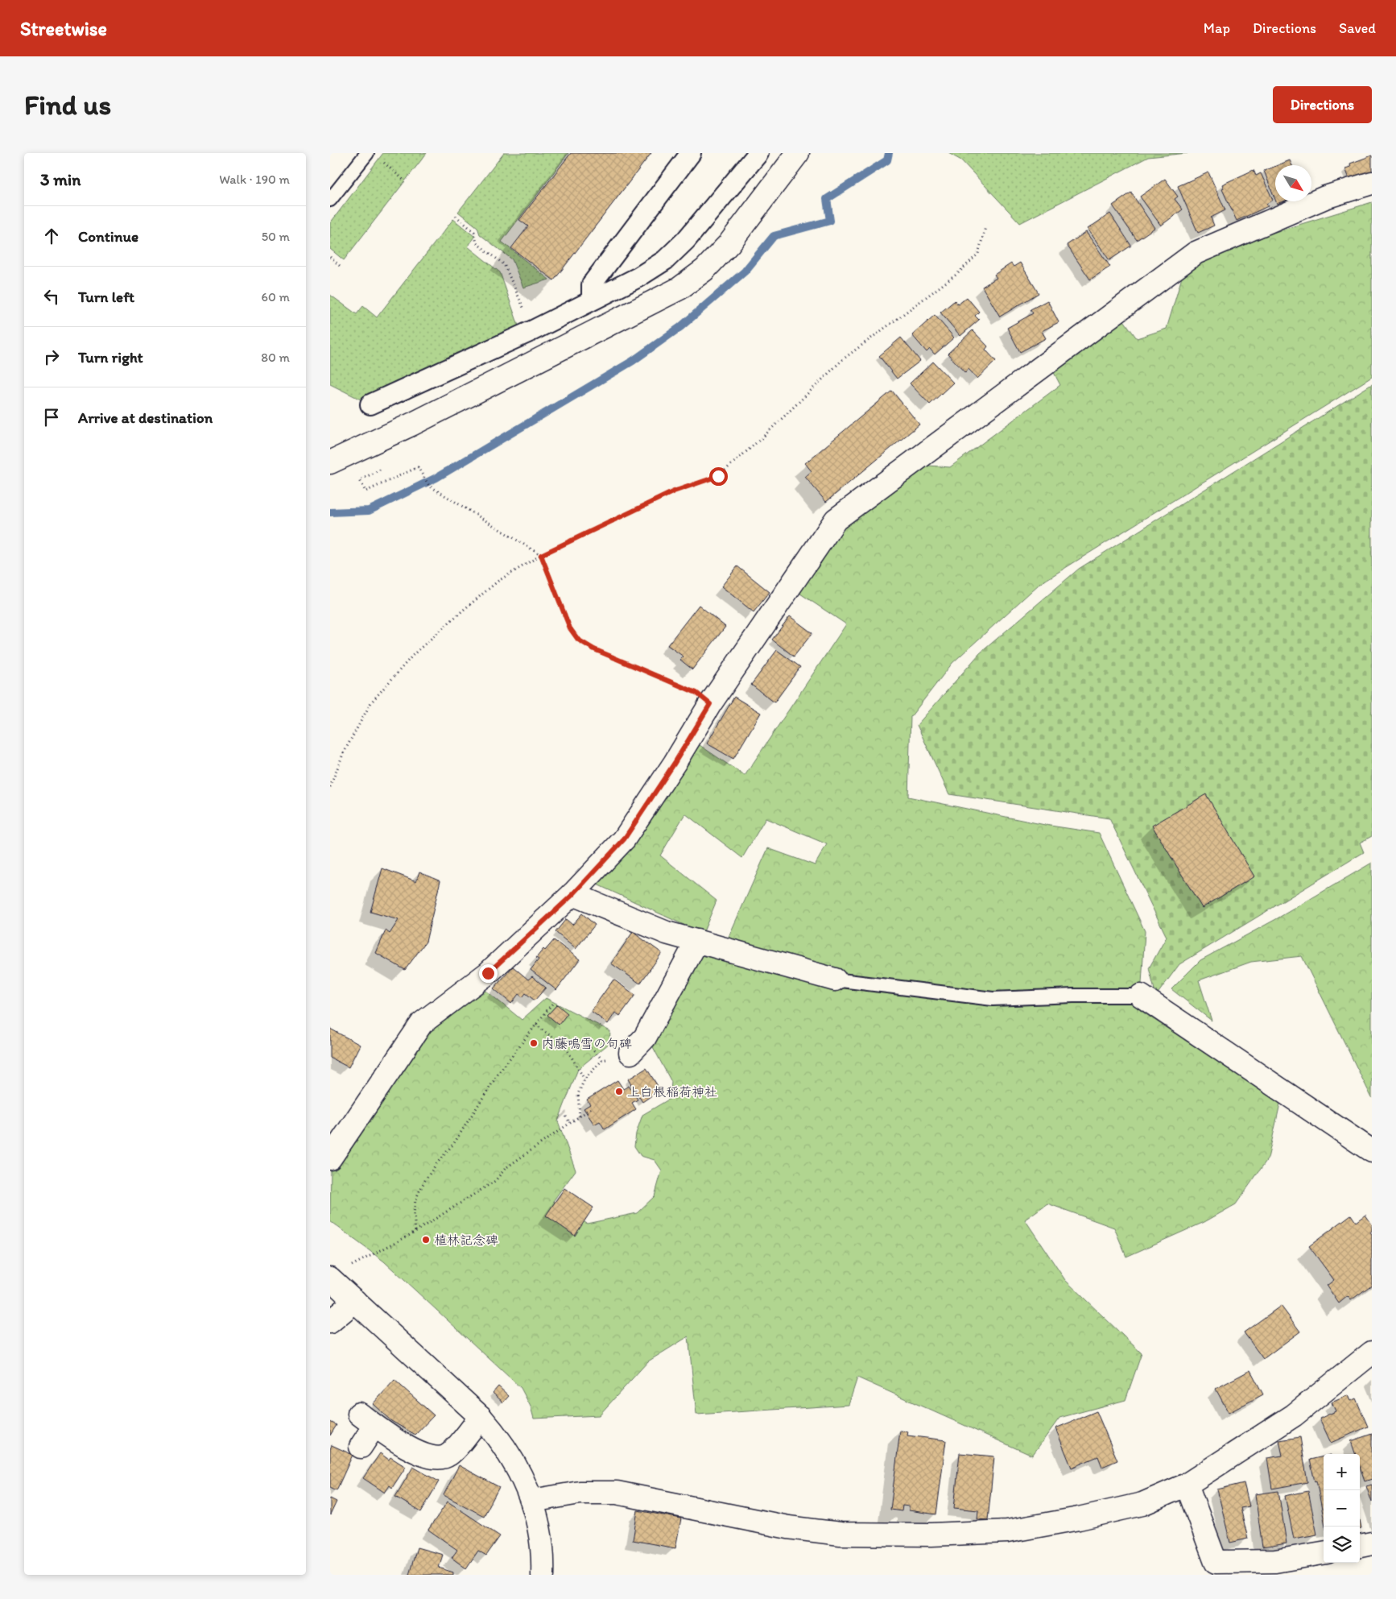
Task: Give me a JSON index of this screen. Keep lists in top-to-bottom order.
{
  "places": ["内藤鳴雪の句碑", "上白根稲荷神社", "植林記念碑"],
  "north": "bottom right",
  "page": {
    "header": "Streetwise",
    "nav": ["Map", "Directions", "Saved"],
    "buttons": "Directions",
    "title": "Find us",
    "heading": ["3 min", "Walk · 190 m"],
    "list": [
      ["Continue", "50 m"],
      ["Turn left", "60 m"],
      ["Turn right", "80 m"],
      "Arrive at destination"
    ],
    "map_buttons": ["+", "−"]
  }
}
